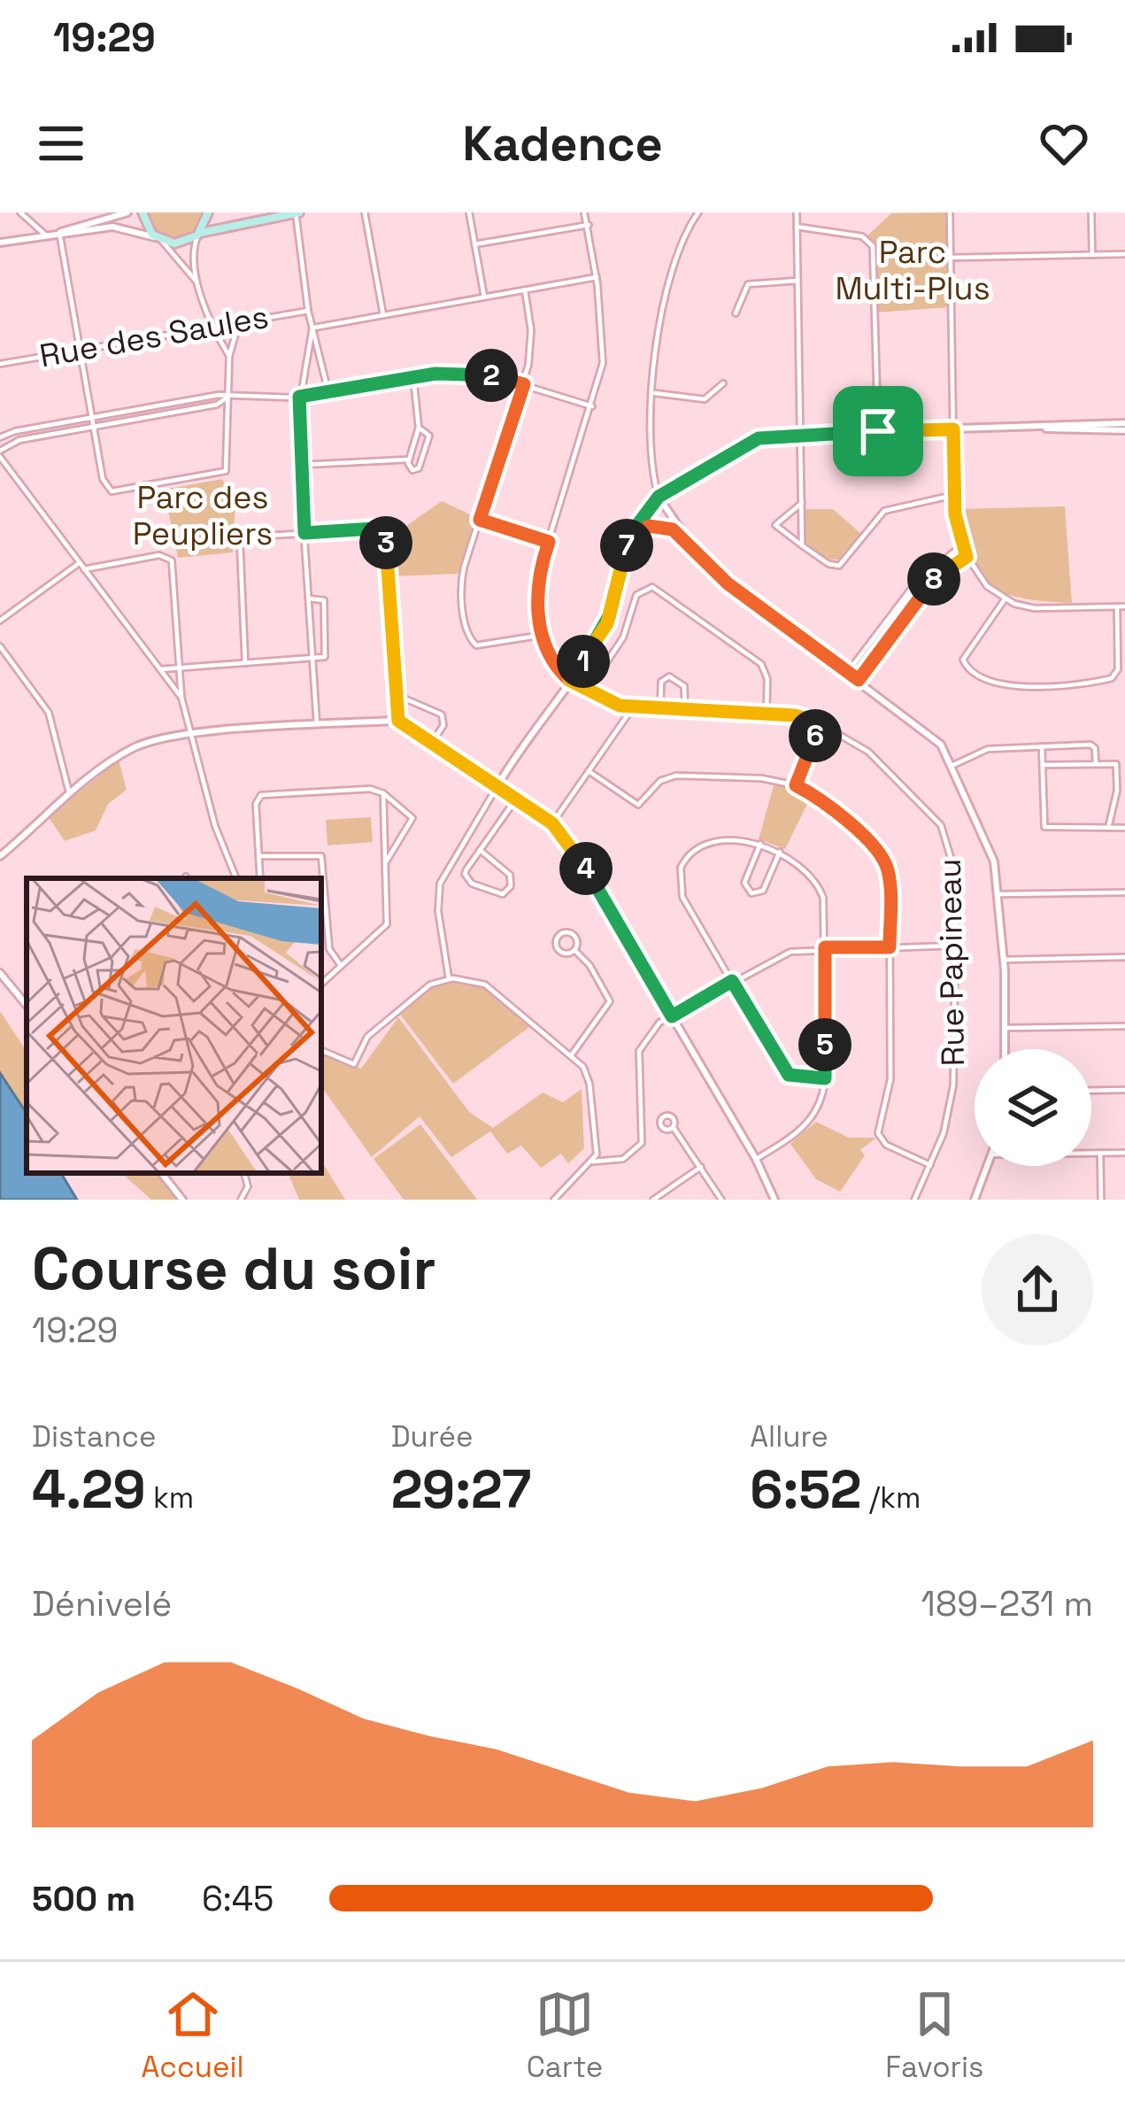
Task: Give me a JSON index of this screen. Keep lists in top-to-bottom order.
{
  "streets": {
    "street": ["Rue des Saules", "Rue Papineau"]
  },
  "crossings": [
    ["Rue des Saules", "Rue Papineau"]
  ],
  "parks": ["Parc Multi-Plus", "Parc des Peupliers"],
  "page": {
    "status": "19:29",
    "header": "Kadence",
    "pins": [
      "2",
      "3",
      "7",
      "8",
      "1",
      "6",
      "4",
      "5"
    ],
    "heading": ["Course du soir", "19:29"],
    "stats": [
      ["Distance", "4.29 km"],
      ["Durée", "29:27"],
      ["Allure", "6:52 /km"]
    ],
    "chart": ["Dénivelé", "189–231 m"],
    "list": [
      {
        "name": "500 m",
        "note": "6:45"
      }
    ],
    "tabs": ["Accueil", "Carte", "Favoris"]
  }
}
